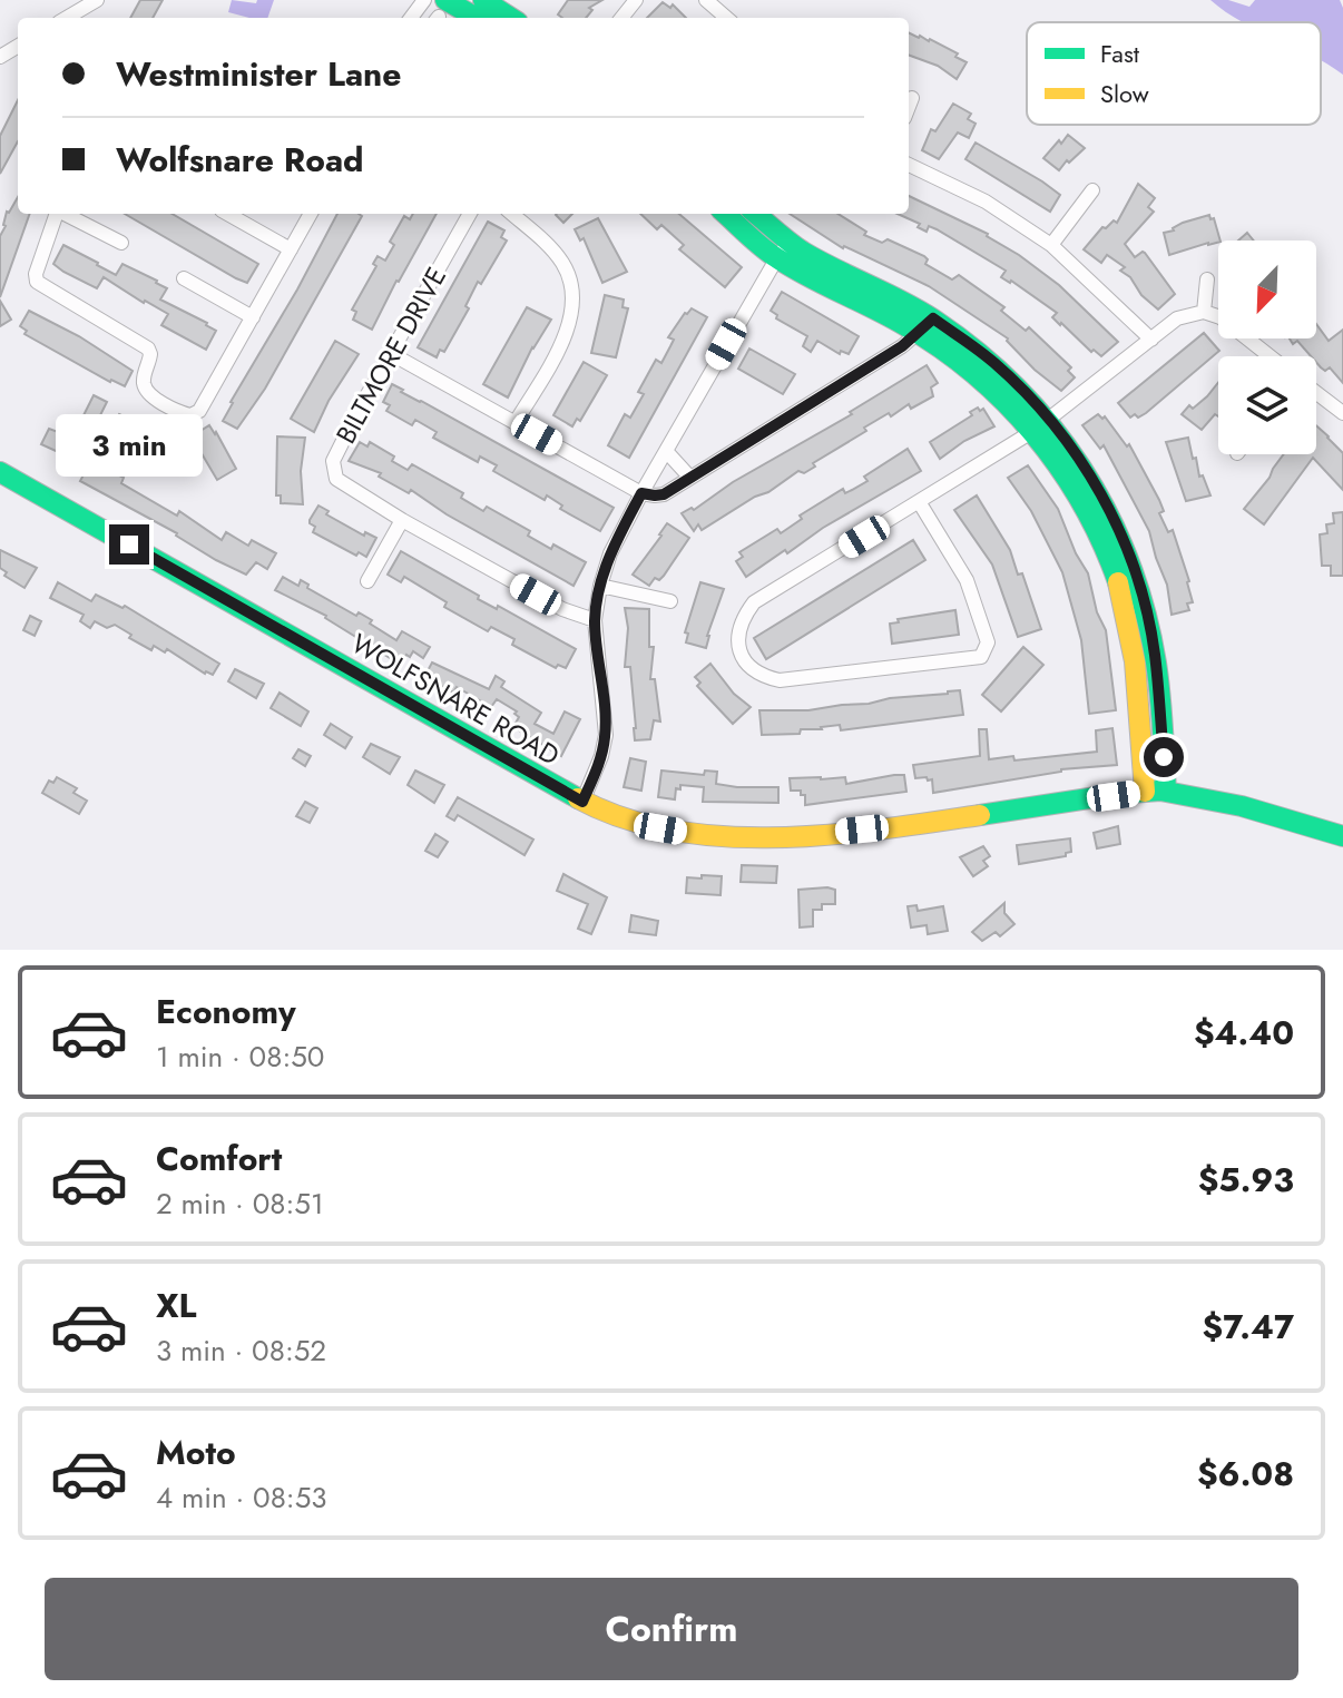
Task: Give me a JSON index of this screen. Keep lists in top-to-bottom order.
{
  "streets": {
    "street": ["BILTMORE DRIVE", "WOLFSNARE ROAD"]
  },
  "legend": ["Fast", "Slow"],
  "north": "bottom left",
  "page": {
    "banner": ["Westminister Lane", "Wolfsnare Road"],
    "bubble": "3 min",
    "list": [
      {
        "name": "Economy",
        "note": "1 min · 08:50",
        "value": "$4.40"
      },
      {
        "name": "Comfort",
        "note": "2 min · 08:51",
        "value": "$5.93"
      },
      {
        "name": "XL",
        "note": "3 min · 08:52",
        "value": "$7.47"
      },
      {
        "name": "Moto",
        "note": "4 min · 08:53",
        "value": "$6.08"
      }
    ],
    "buttons": "Confirm"
  }
}
